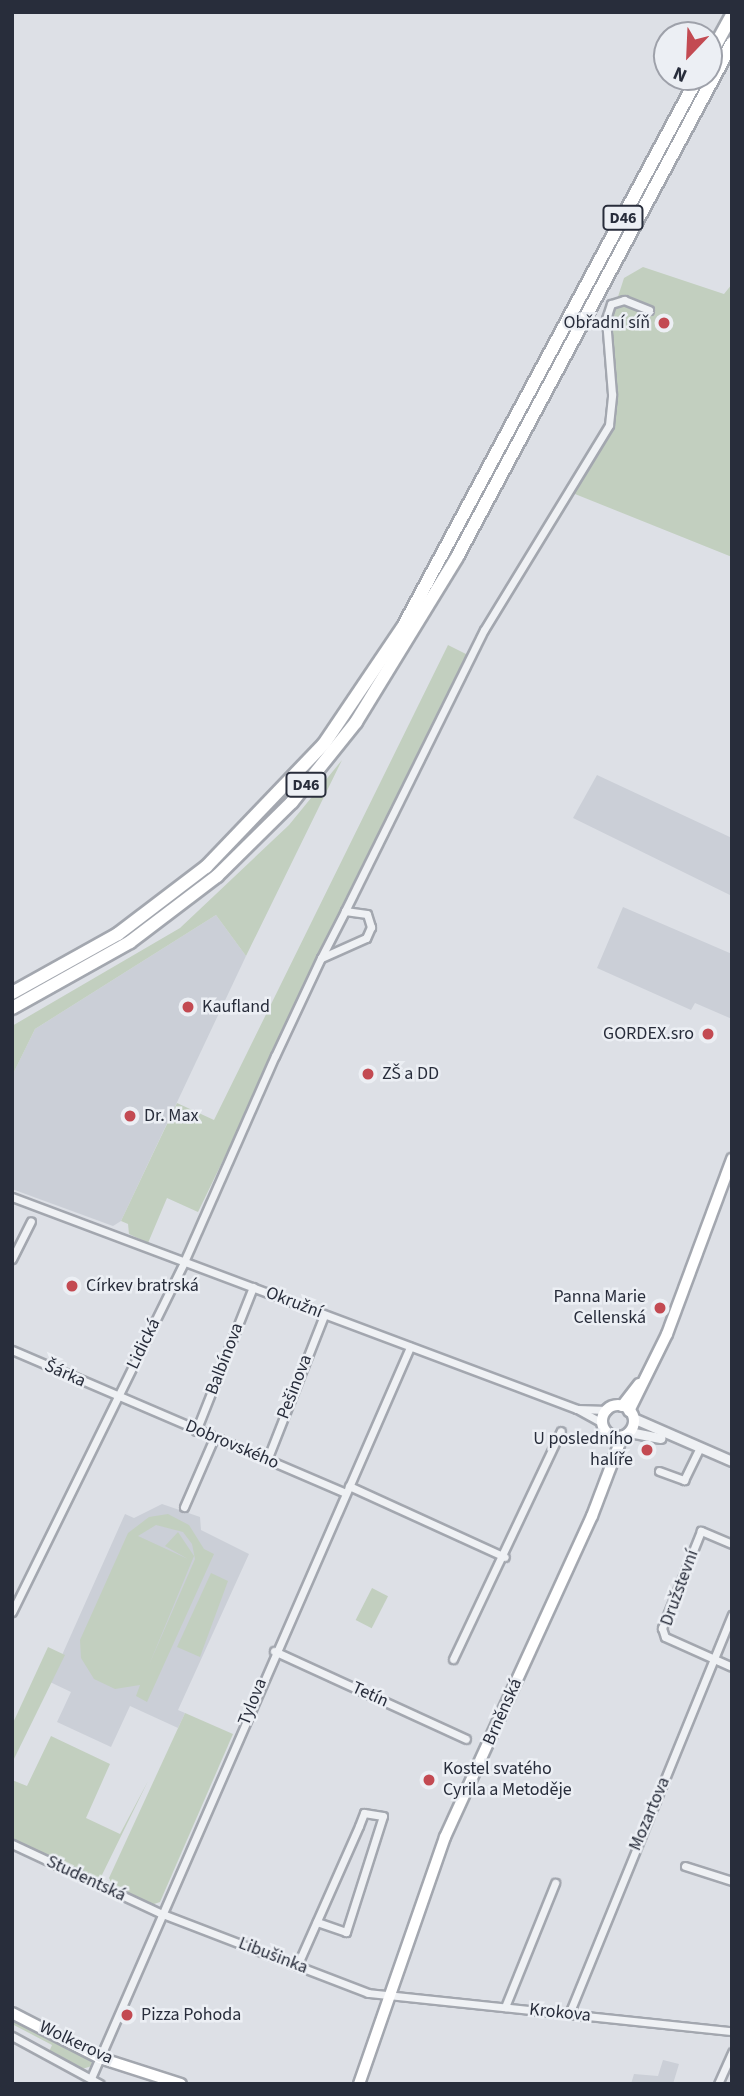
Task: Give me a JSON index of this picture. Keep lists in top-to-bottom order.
{
  "streets": {
    "highway": ["D46"],
    "main road": ["Brněnská", "Wolkerova"],
    "street": [
      "Okružní",
      "Lidická",
      "Balbínova",
      "Šárka",
      "Pešinova",
      "Dobrovského",
      "Družstevní",
      "Tetín",
      "Tylova",
      "Mozartova",
      "Studentská",
      "Libušinka",
      "Krokova"
    ]
  },
  "crossings": [
    ["Okružní", "Lidická"],
    ["Okružní", "Balbínova"],
    ["Okružní", "Pešinova"],
    ["Okružní", "Tylova"],
    ["Lidická", "Šárka"],
    ["Lidická", "Dobrovského"],
    ["Balbínova", "Dobrovského"],
    ["Šárka", "Dobrovského"],
    ["Pešinova", "Dobrovského"],
    ["Dobrovského", "Tylova"],
    ["Družstevní", "Mozartova"],
    ["Tetín", "Tylova"],
    ["Tylova", "Studentská"],
    ["Tylova", "Libušinka"],
    ["Tylova", "Wolkerova"],
    ["Brněnská", "Libušinka"],
    ["Brněnská", "Krokova"],
    ["Mozartova", "Krokova"],
    ["Studentská", "Libušinka"],
    ["Libušinka", "Krokova"]
  ],
  "places": [
    "Obřadní síň",
    "Kaufland",
    "GORDEX.sro",
    "ZŠ a DD",
    "Dr. Max",
    "Církev bratrská",
    "Panna Marie Cellenská",
    "U posledního halíře",
    "Kostel svatého Cyrila a Metoděje",
    "Pizza Pohoda"
  ],
  "north": "bottom left"
}
